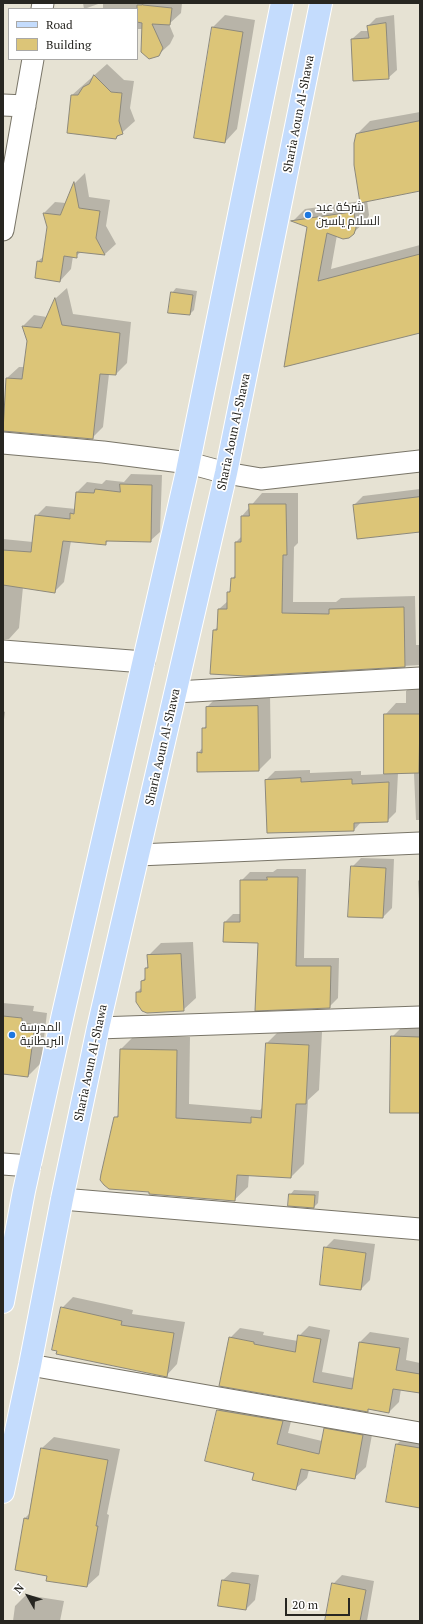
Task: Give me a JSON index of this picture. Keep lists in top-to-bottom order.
{
  "streets": {
    "main road": ["Sharia Aoun Al-Shawa"]
  },
  "places": ["شركة عبد السلام ياسين", "المدرسة البريطانية"],
  "legend": ["Road", "Building"],
  "scale_bar": "20 m",
  "north": "top left"
}
